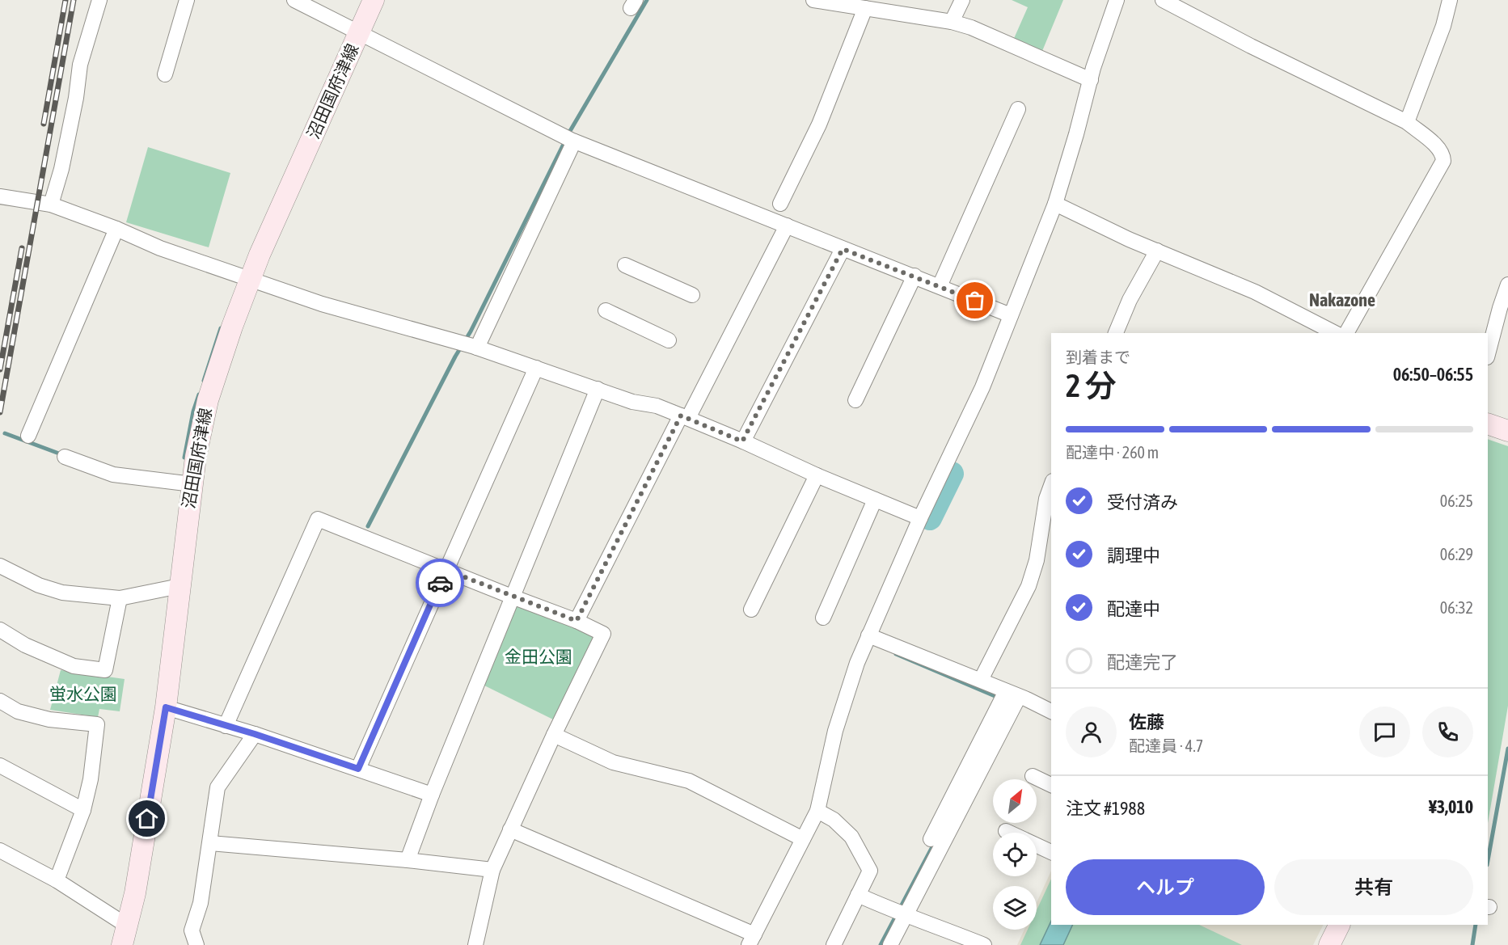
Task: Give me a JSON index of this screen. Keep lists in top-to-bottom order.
{
  "streets": {
    "main road": ["沼田国府津線"]
  },
  "districts": ["Nakazone"],
  "parks": ["金田公園", "蛍水公園"],
  "north": "top right",
  "page": {
    "heading": ["2 分", "到着まで", "06:50–06:55"],
    "panel": [
      "佐藤",
      "配達員 · 4.7",
      "注文 #1988",
      "¥3,010"
    ],
    "bar": "配達中 · 260 m",
    "list": [
      ["受付済み", "06:25"],
      ["調理中", "06:29"],
      ["配達中", "06:32"],
      "配達完了"
    ],
    "buttons": ["ヘルプ", "共有"]
  }
}
